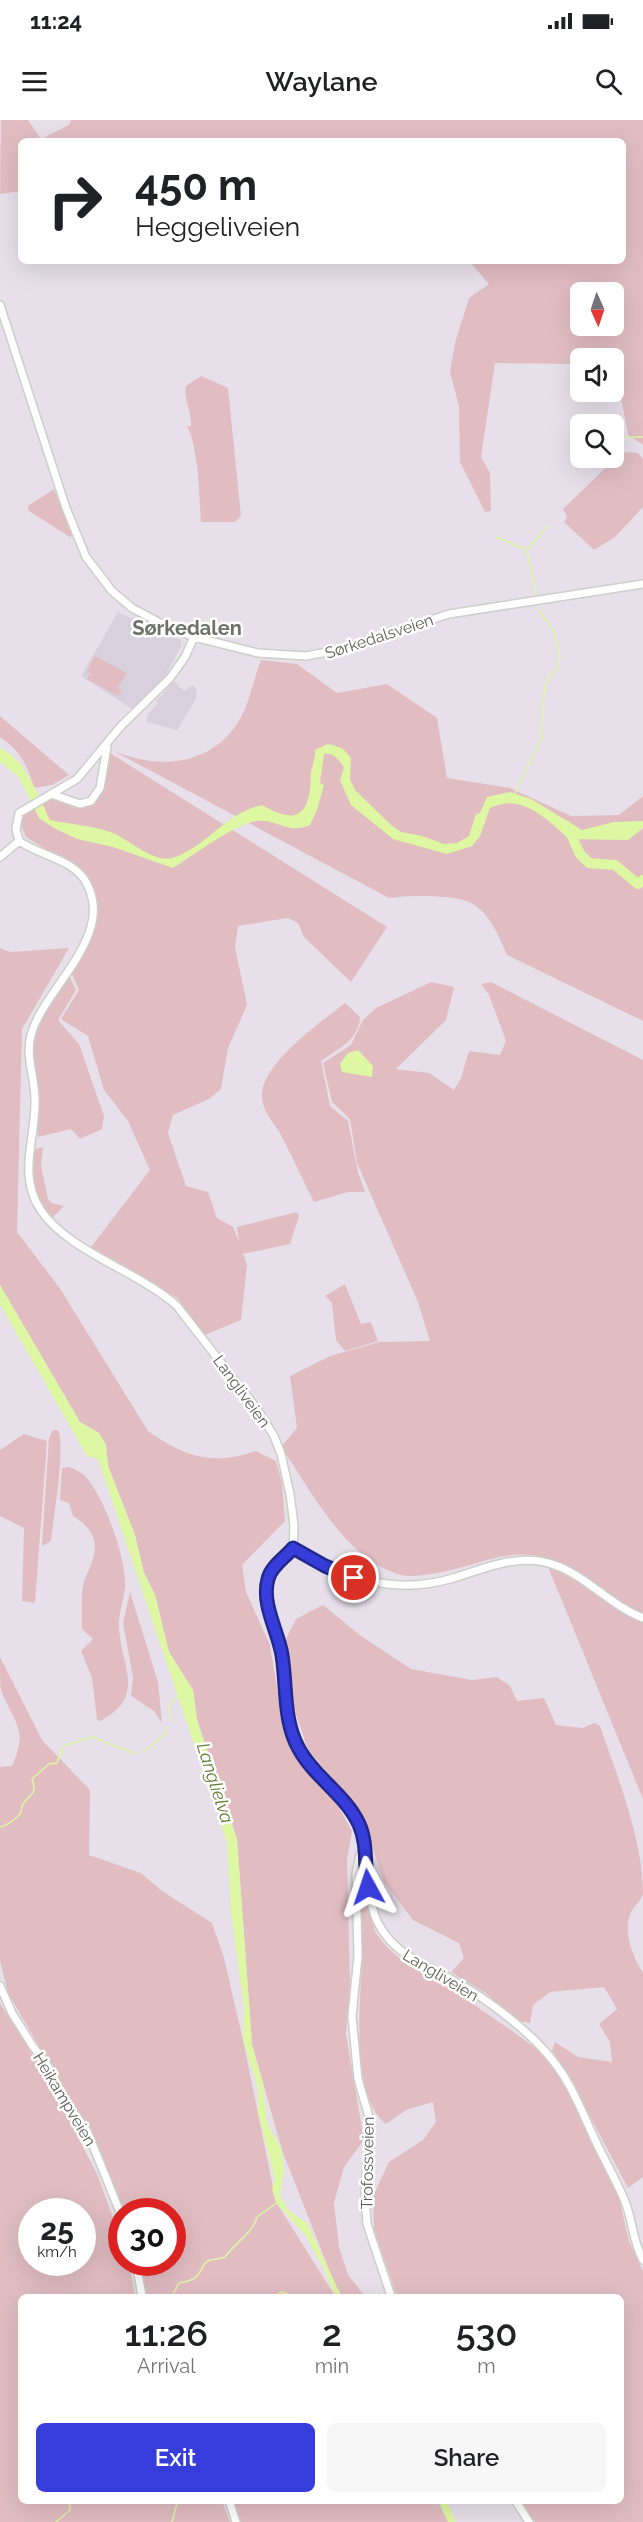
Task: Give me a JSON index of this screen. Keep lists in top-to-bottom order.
{
  "streets": {
    "street": [
      "Sørkedalsveien",
      "Langliveien",
      "Heikampveien",
      "Trofossveien"
    ]
  },
  "crossings": [
    ["Langliveien", "Trofossveien"]
  ],
  "districts": ["Sørkedalen"],
  "water": ["Langlielva"],
  "north": "bottom",
  "page": {
    "status": "11:24",
    "header": "Waylane",
    "turn": ["450 m", "Heggeliveien"],
    "speed": "25 km/h",
    "limit": "30",
    "eta": [
      "11:26",
      "Arrival",
      "2",
      "min",
      "530",
      "m"
    ],
    "buttons": ["Exit", "Share"]
  }
}
